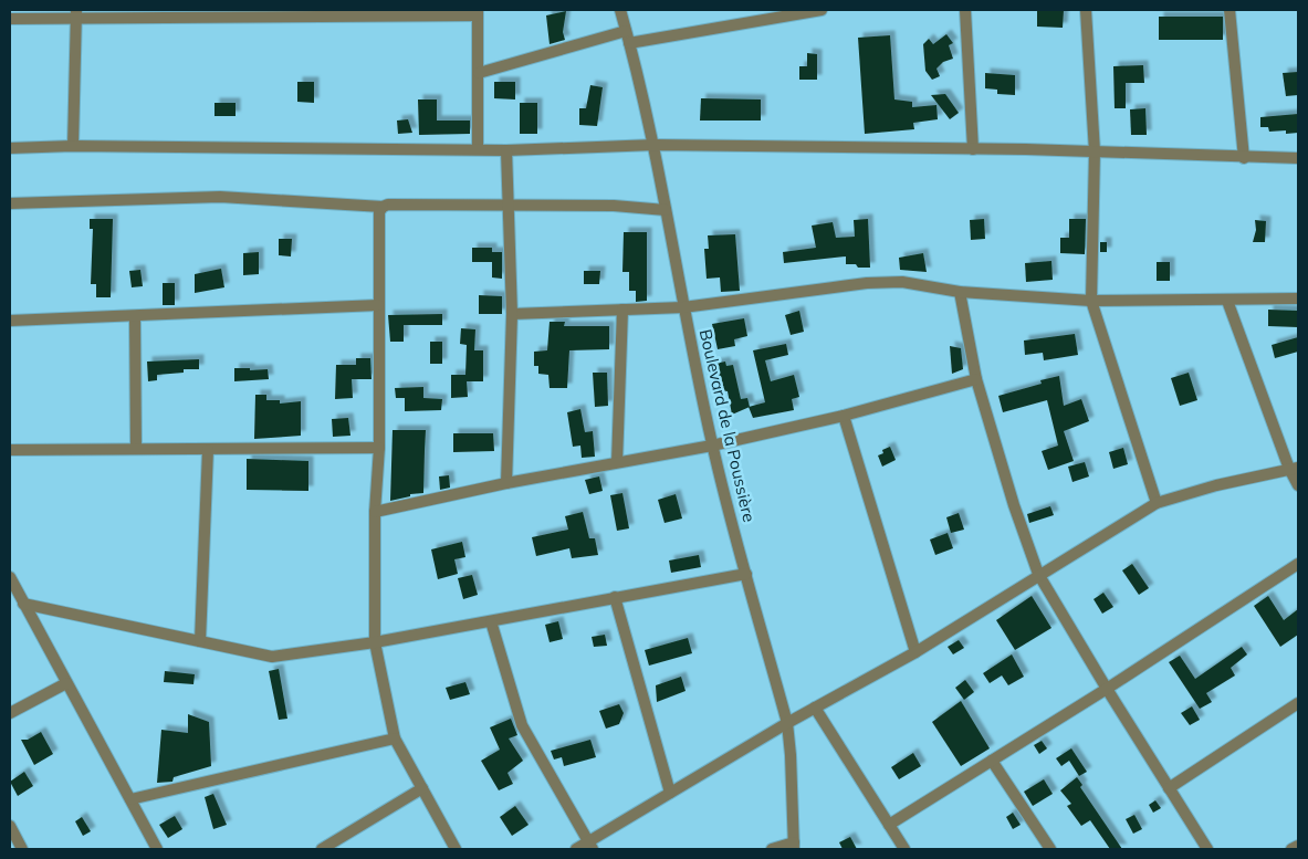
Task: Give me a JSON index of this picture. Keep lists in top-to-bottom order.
{
  "streets": {
    "street": ["Boulevard de la Poussière"]
  }
}
